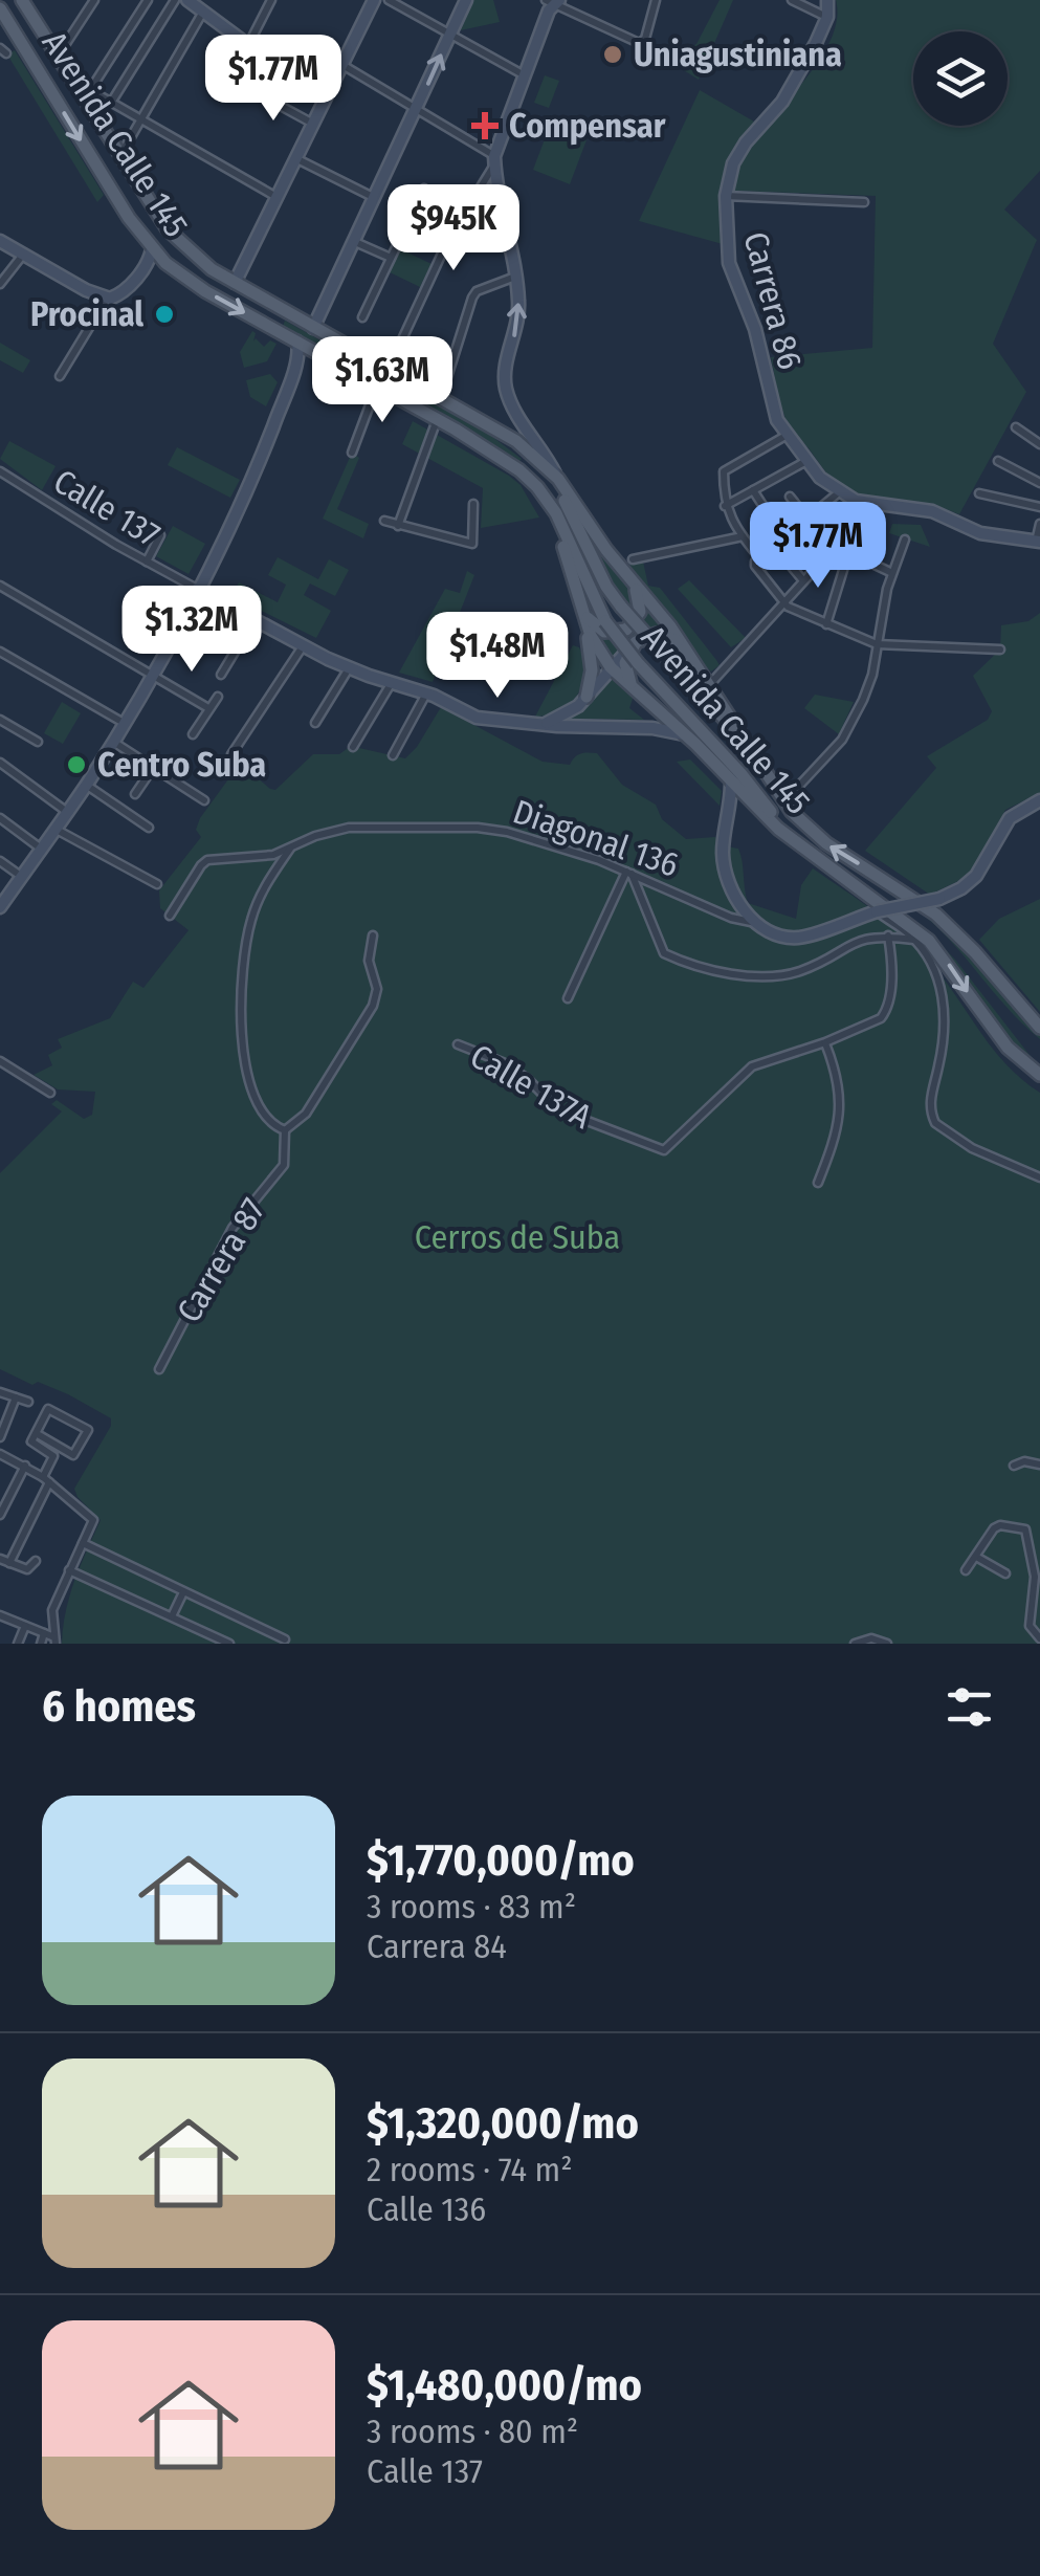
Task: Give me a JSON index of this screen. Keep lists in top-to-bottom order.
{
  "streets": {
    "main road": ["Avenida Calle 145"],
    "street": [
      "Carrera 86",
      "Calle 137",
      "Diagonal 136",
      "Calle 137A",
      "Carrera 87"
    ]
  },
  "crossings": [
    ["Avenida Calle 145", "Calle 137"],
    ["Avenida Calle 145", "Diagonal 136"]
  ],
  "parks": ["Cerros de Suba"],
  "places": {
    "other": ["Uniagustiniana", "Procinal", "Centro Suba"],
    "health": ["Compensar"]
  },
  "page": {
    "price": [
      "$1.77M",
      "$945K",
      "$1.63M",
      "$1.77M",
      "$1.32M",
      "$1.48M"
    ],
    "heading": "6 homes",
    "list": [
      {
        "name": "$1,770,000/mo",
        "note": "3 rooms · 83 m² · Carrera 84"
      },
      {
        "name": "$1,320,000/mo",
        "note": "2 rooms · 74 m² · Calle 136"
      },
      {
        "name": "$1,480,000/mo",
        "note": "3 rooms · 80 m² · Calle 137"
      }
    ]
  }
}
